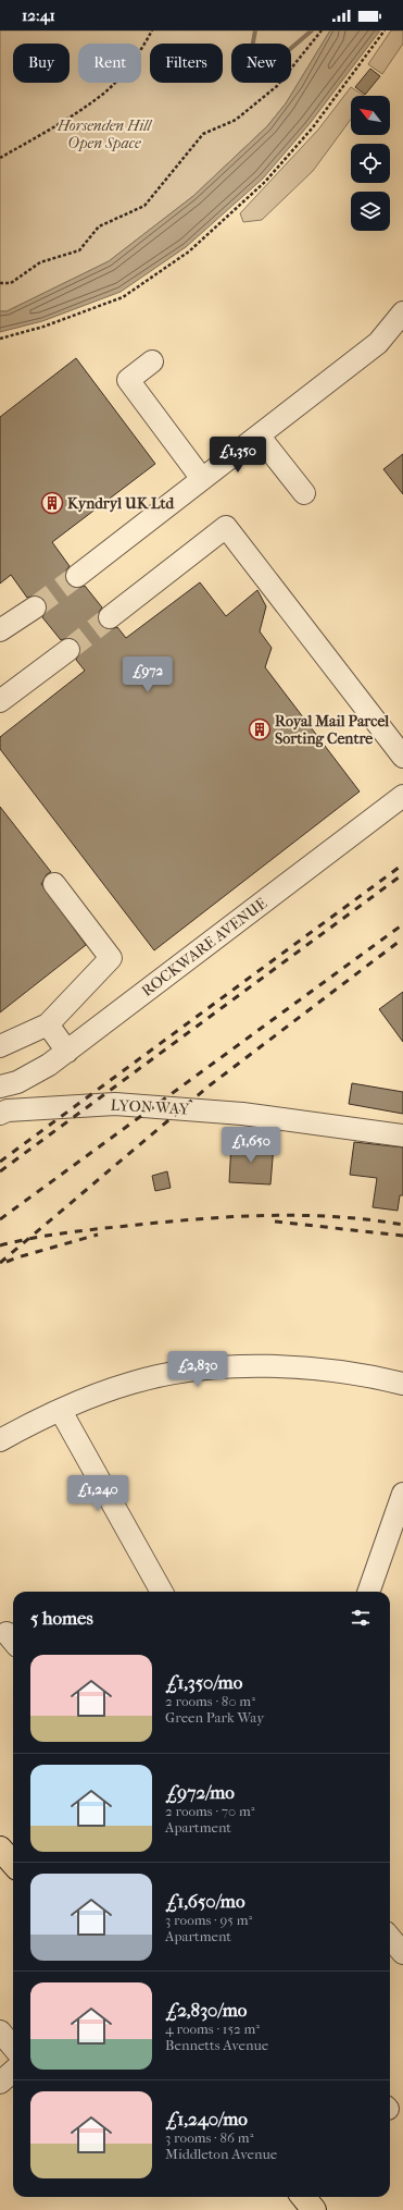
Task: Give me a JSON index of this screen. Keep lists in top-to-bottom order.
{
  "streets": {
    "street": ["ROCKWARE AVENUE", "LYON WAY"]
  },
  "parks": ["Horsenden Hill Open Space"],
  "places": {
    "building": ["Kyndryl UK Ltd", "Royal Mail Parcel Sorting Centre"]
  },
  "north": "top left",
  "page": {
    "status": "12:41",
    "chip": [
      "Buy",
      "Rent",
      "Filters",
      "New"
    ],
    "price": [
      "£1,350",
      "£972",
      "£1,650",
      "£2,830",
      "£1,240"
    ],
    "heading": "5 homes",
    "list": [
      {
        "name": "£1,350/mo",
        "note": "2 rooms · 80 m² · Green Park Way"
      },
      {
        "name": "£972/mo",
        "note": "2 rooms · 70 m² · Apartment"
      },
      {
        "name": "£1,650/mo",
        "note": "3 rooms · 95 m² · Apartment"
      },
      {
        "name": "£2,830/mo",
        "note": "4 rooms · 152 m² · Bennetts Avenue"
      },
      {
        "name": "£1,240/mo",
        "note": "3 rooms · 86 m² · Middleton Avenue"
      }
    ]
  }
}
